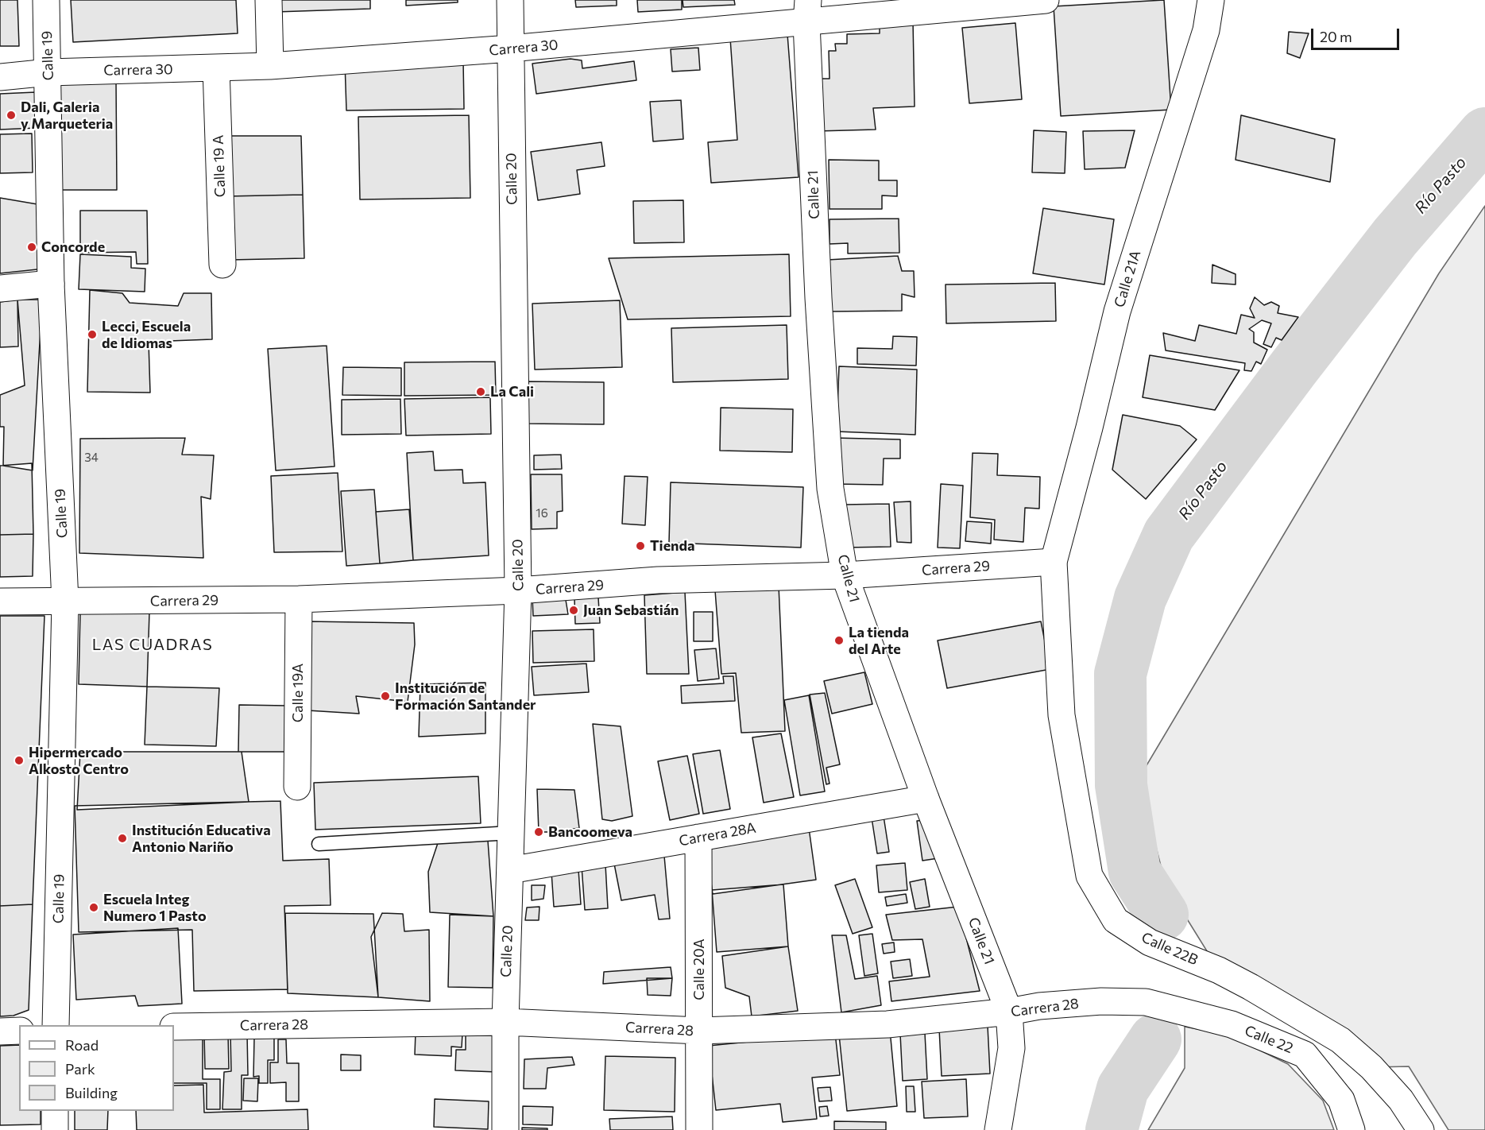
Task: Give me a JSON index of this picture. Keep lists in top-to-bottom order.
{
  "streets": {
    "street": [
      "Carrera 30",
      "Calle 19",
      "Calle 19 A",
      "Calle 20",
      "Calle 21",
      "Calle 21A",
      "Carrera 29",
      "Calle 19A",
      "Carrera 28A",
      "Calle 22B",
      "Calle 20A",
      "Carrera 28",
      "Calle 22"
    ]
  },
  "crossings": [
    ["Carrera 30", "Calle 19"],
    ["Carrera 30", "Calle 19 A"],
    ["Carrera 30", "Calle 20"],
    ["Carrera 30", "Calle 21"],
    ["Calle 19", "Carrera 29"],
    ["Calle 20", "Carrera 29"],
    ["Calle 20", "Carrera 28A"],
    ["Calle 20", "Carrera 28"],
    ["Calle 21", "Carrera 29"],
    ["Calle 21", "Carrera 28A"],
    ["Calle 21", "Carrera 28"],
    ["Calle 21A", "Carrera 29"],
    ["Calle 21A", "Calle 22B"],
    ["Carrera 29", "Calle 19A"],
    ["Carrera 29", "Calle 22B"],
    ["Carrera 28A", "Calle 20A"],
    ["Calle 20A", "Carrera 28"],
    ["Carrera 28", "Calle 22"]
  ],
  "districts": ["LAS CUADRAS"],
  "water": ["Río Pasto"],
  "places": [
    "Dali, Galeria y Marqueteria",
    "Concorde",
    "Lecci, Escuela de Idiomas",
    "La Cali",
    "Tienda",
    "Juan Sebastián",
    "La tienda del Arte",
    "Institución de Formación Santander",
    "Hipermercado Alkosto Centro",
    "Bancoomeva",
    "Institución Educativa Antonio Nariño",
    "Escuela Integ Numero 1 Pasto"
  ],
  "house_numbers": ["34", "16"],
  "legend": ["Road", "Park", "Building"],
  "scale_bar": "20 m"
}
